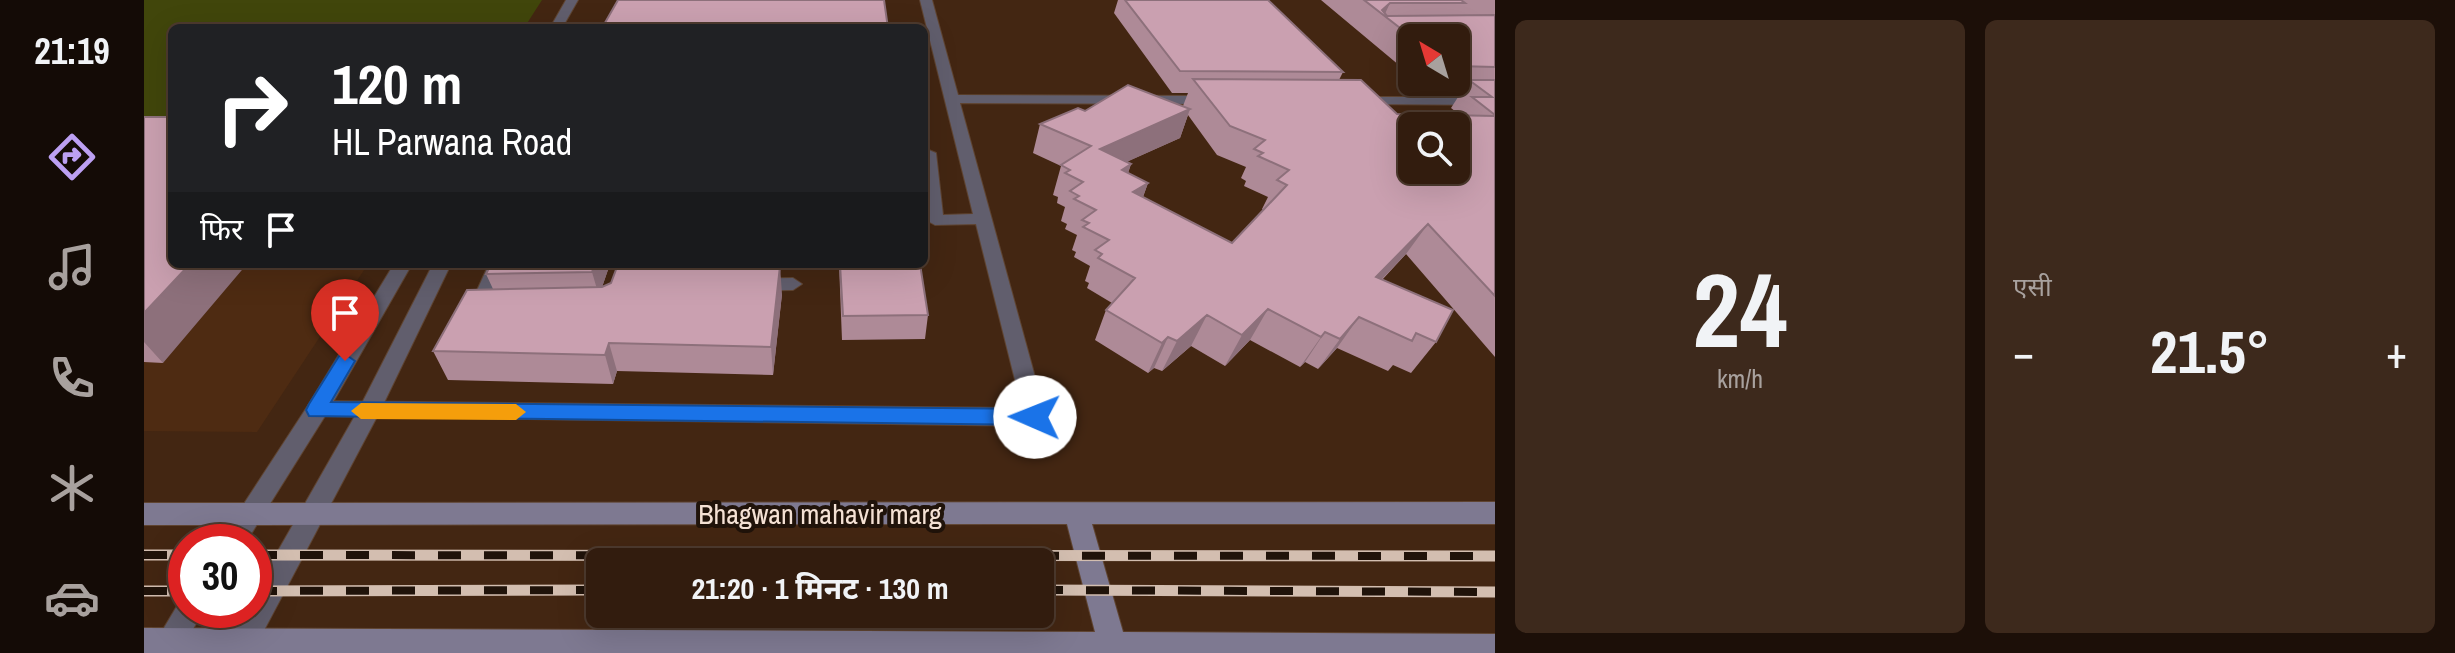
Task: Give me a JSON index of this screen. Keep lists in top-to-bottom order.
{
  "streets": {
    "main road": ["Bhagwan mahavir marg"]
  },
  "north": "top left",
  "page": {
    "tabs": "21:19",
    "tile": [
      ["24", "km/h"],
      "एसी"
    ],
    "turn": ["120 m", "HL Parwana Road"],
    "then": "फिर",
    "heat": ["−", "21.5°", "+"],
    "limit": "30",
    "trip": "21:20 · 1 मिनट · 130 m"
  }
}
